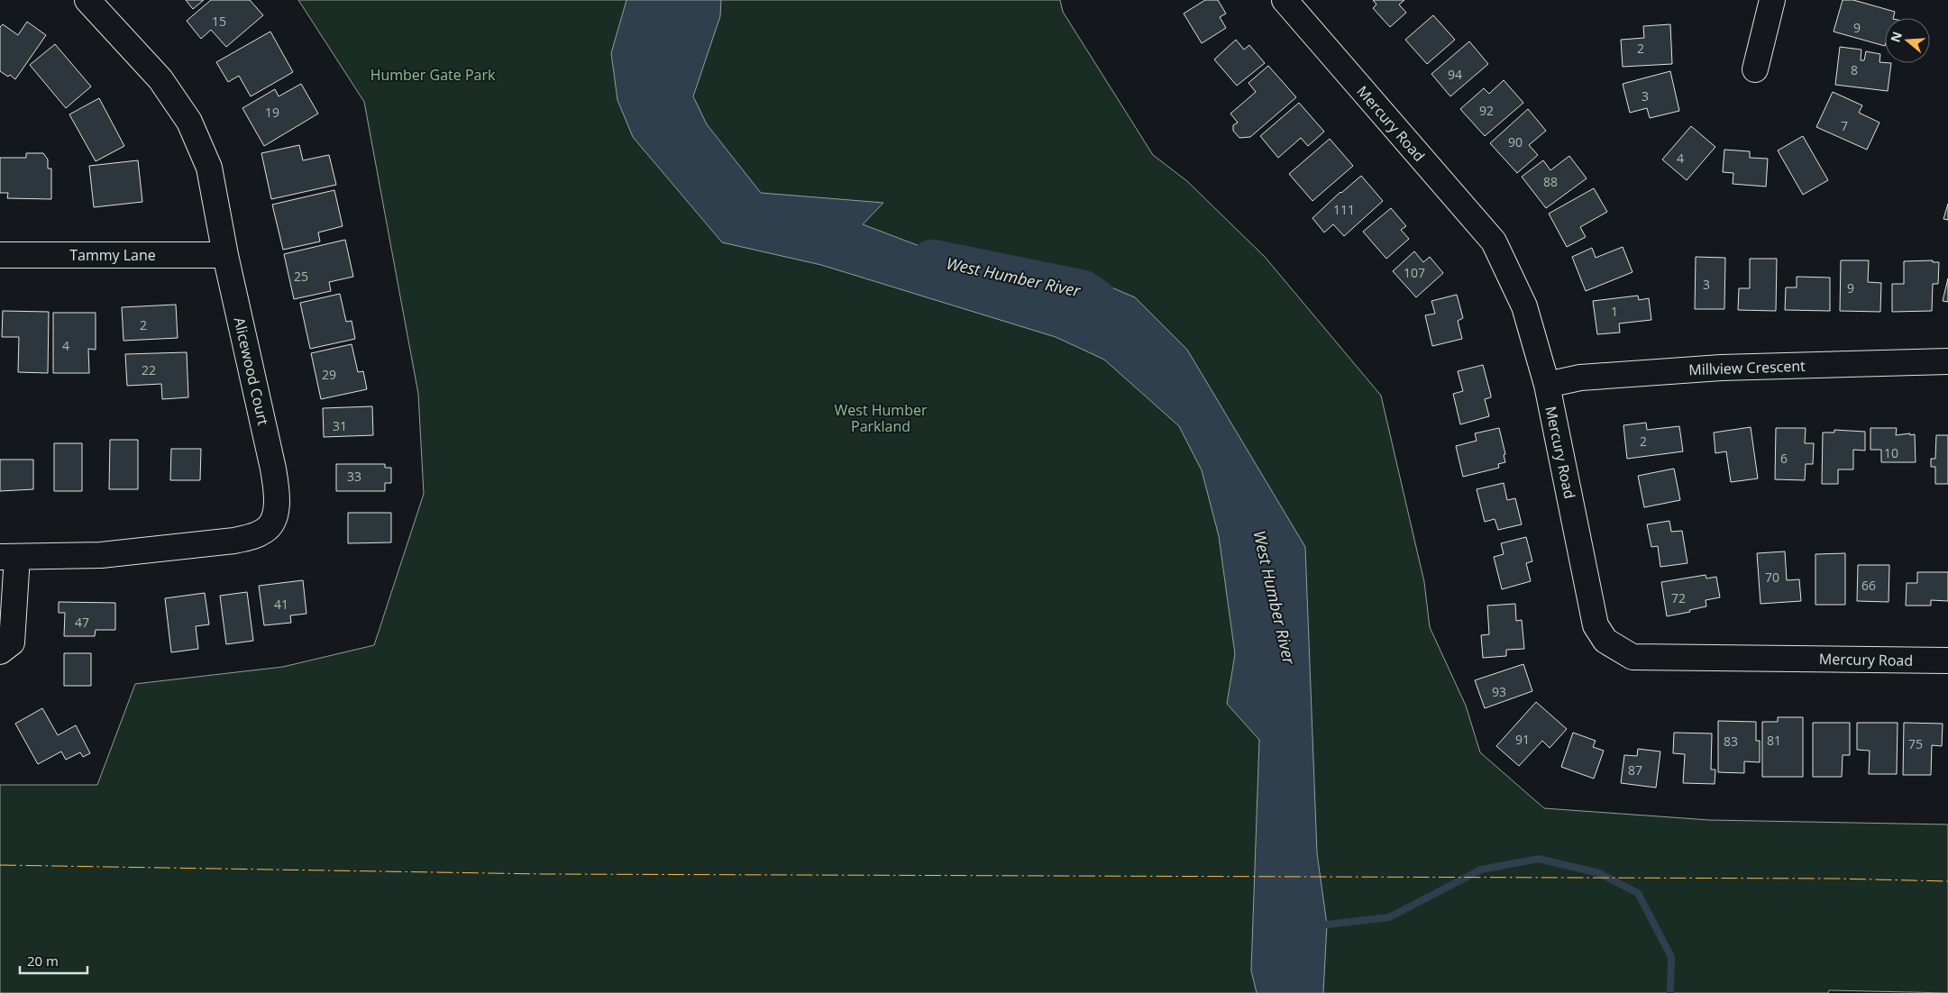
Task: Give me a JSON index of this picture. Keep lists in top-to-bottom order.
{
  "streets": {
    "street": [
      "Mercury Road",
      "Tammy Lane",
      "Millview Crescent",
      "Alicewood Court"
    ]
  },
  "crossings": [
    ["Mercury Road", "Millview Crescent"],
    ["Tammy Lane", "Alicewood Court"]
  ],
  "water": ["West Humber River"],
  "parks": ["Humber Gate Park", "West Humber Parkland"],
  "house_numbers": [
    "15",
    "9",
    "2",
    "8",
    "94",
    "3",
    "92",
    "19",
    "7",
    "90",
    "4",
    "88",
    "111",
    "107",
    "25",
    "3",
    "9",
    "1",
    "2",
    "4",
    "22",
    "29",
    "31",
    "2",
    "10",
    "6",
    "33",
    "70",
    "66",
    "72",
    "41",
    "47",
    "93",
    "91",
    "81",
    "83",
    "75",
    "87"
  ],
  "scale_bar": "20 m",
  "north": "left"
}
